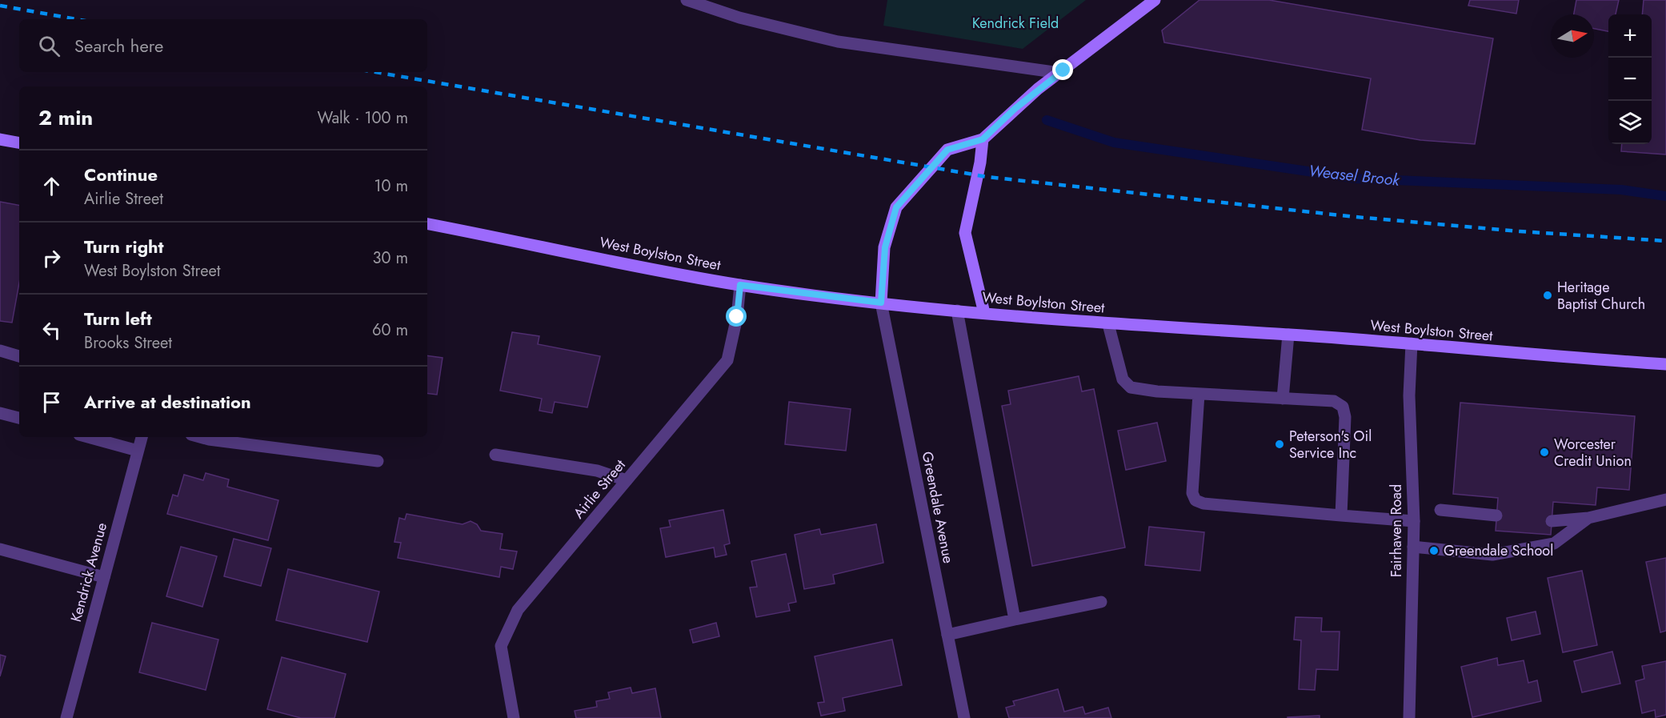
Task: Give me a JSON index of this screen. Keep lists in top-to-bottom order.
{
  "streets": {
    "main road": ["West Boylston Street"],
    "street": [
      "Airlie Street",
      "Greendale Avenue",
      "Fairhaven Road",
      "Kendrick Avenue"
    ]
  },
  "crossings": [
    ["West Boylston Street", "Airlie Street"],
    ["West Boylston Street", "Greendale Avenue"],
    ["West Boylston Street", "Fairhaven Road"]
  ],
  "water": ["Weasel Brook"],
  "parks": ["Kendrick Field"],
  "places": [
    "Heritage Baptist Church",
    "Peterson's Oil Service Inc",
    "Worcester Credit Union",
    "Greendale School"
  ],
  "north": "right",
  "page": {
    "map_buttons": ["+", "−"],
    "search": "Search here",
    "heading": ["2 min", "Walk · 100 m"],
    "list": [
      ["Continue", "Airlie Street", "10 m"],
      ["Turn right", "West Boylston Street", "30 m"],
      ["Turn left", "Brooks Street", "60 m"],
      "Arrive at destination"
    ]
  }
}
